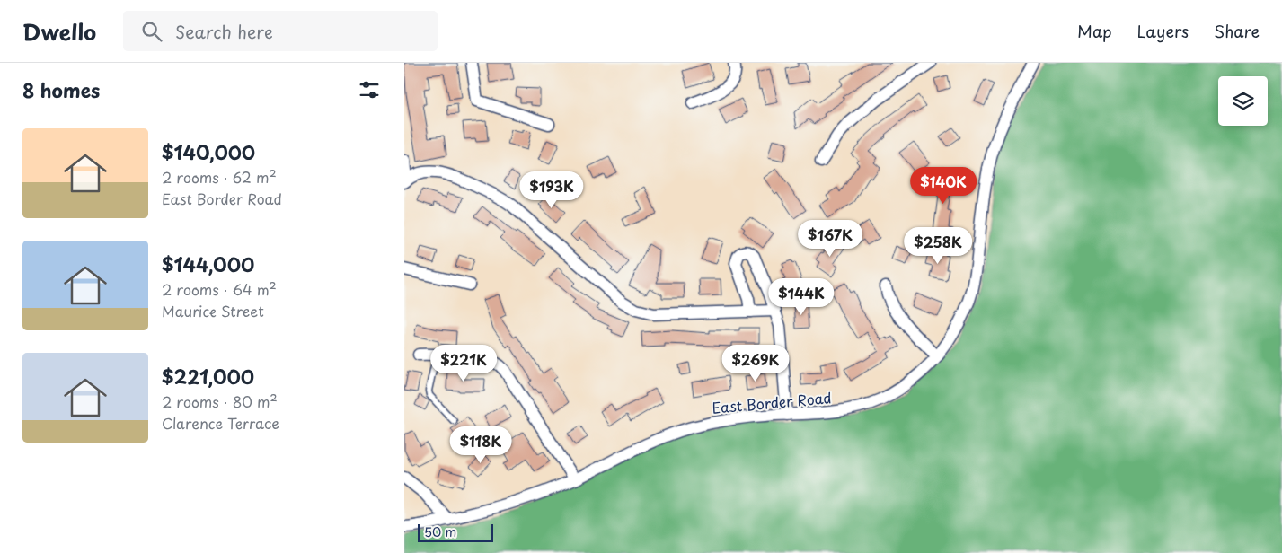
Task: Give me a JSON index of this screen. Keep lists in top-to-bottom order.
{
  "streets": {
    "street": ["East Border Road"]
  },
  "scale_bar": "50 m",
  "page": {
    "header": "Dwello",
    "search": "Search here",
    "nav": ["Map", "Layers", "Share"],
    "heading": "8 homes",
    "list": [
      {
        "name": "$140,000",
        "note": "2 rooms · 62 m² · East Border Road"
      },
      {
        "name": "$144,000",
        "note": "2 rooms · 64 m² · Maurice Street"
      },
      {
        "name": "$221,000",
        "note": "2 rooms · 80 m² · Clarence Terrace"
      }
    ],
    "price": [
      "$140K",
      "$193K",
      "$167K",
      "$258K",
      "$144K",
      "$221K",
      "$269K",
      "$118K"
    ],
    "scale": "50 m"
  }
}
